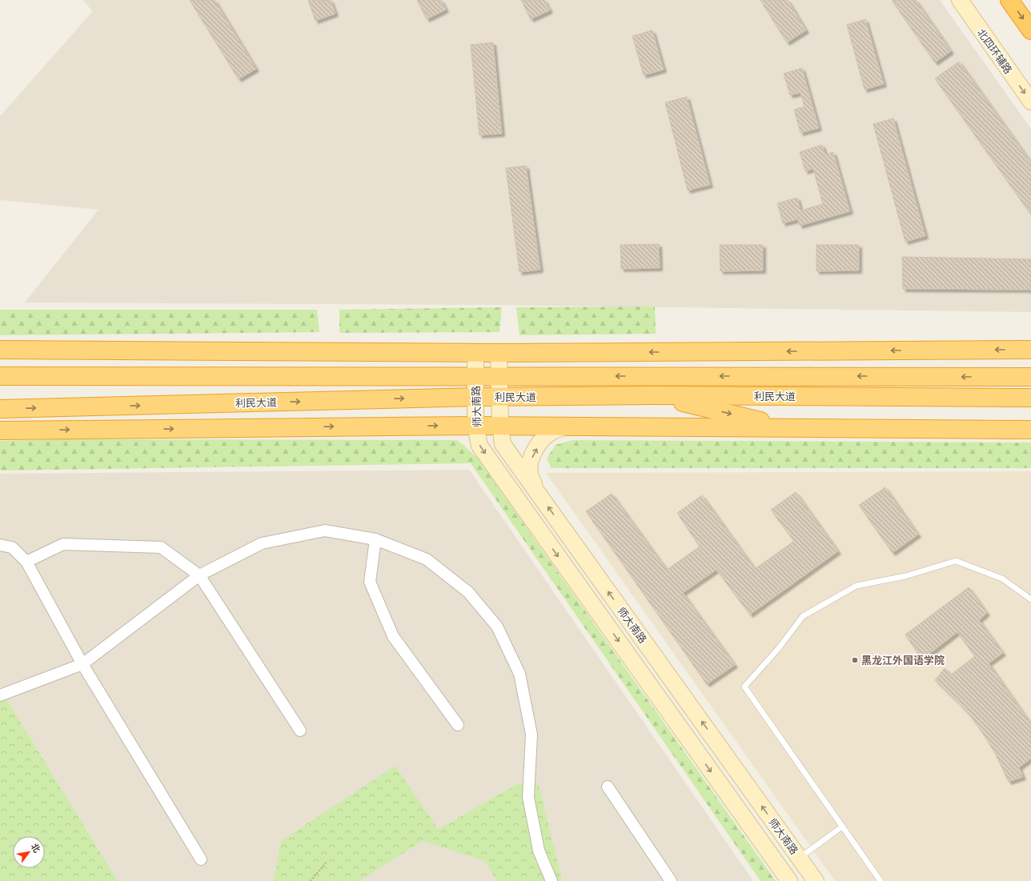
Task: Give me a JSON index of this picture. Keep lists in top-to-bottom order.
{
  "streets": {
    "highway": ["利民大道"],
    "main road": ["北四环辅路", "师大南路"]
  },
  "crossings": [
    ["利民大道", "师大南路"]
  ],
  "one_way": ["北四环辅路"],
  "places": ["黑龙江外国语学院"],
  "north": "top right"
}
